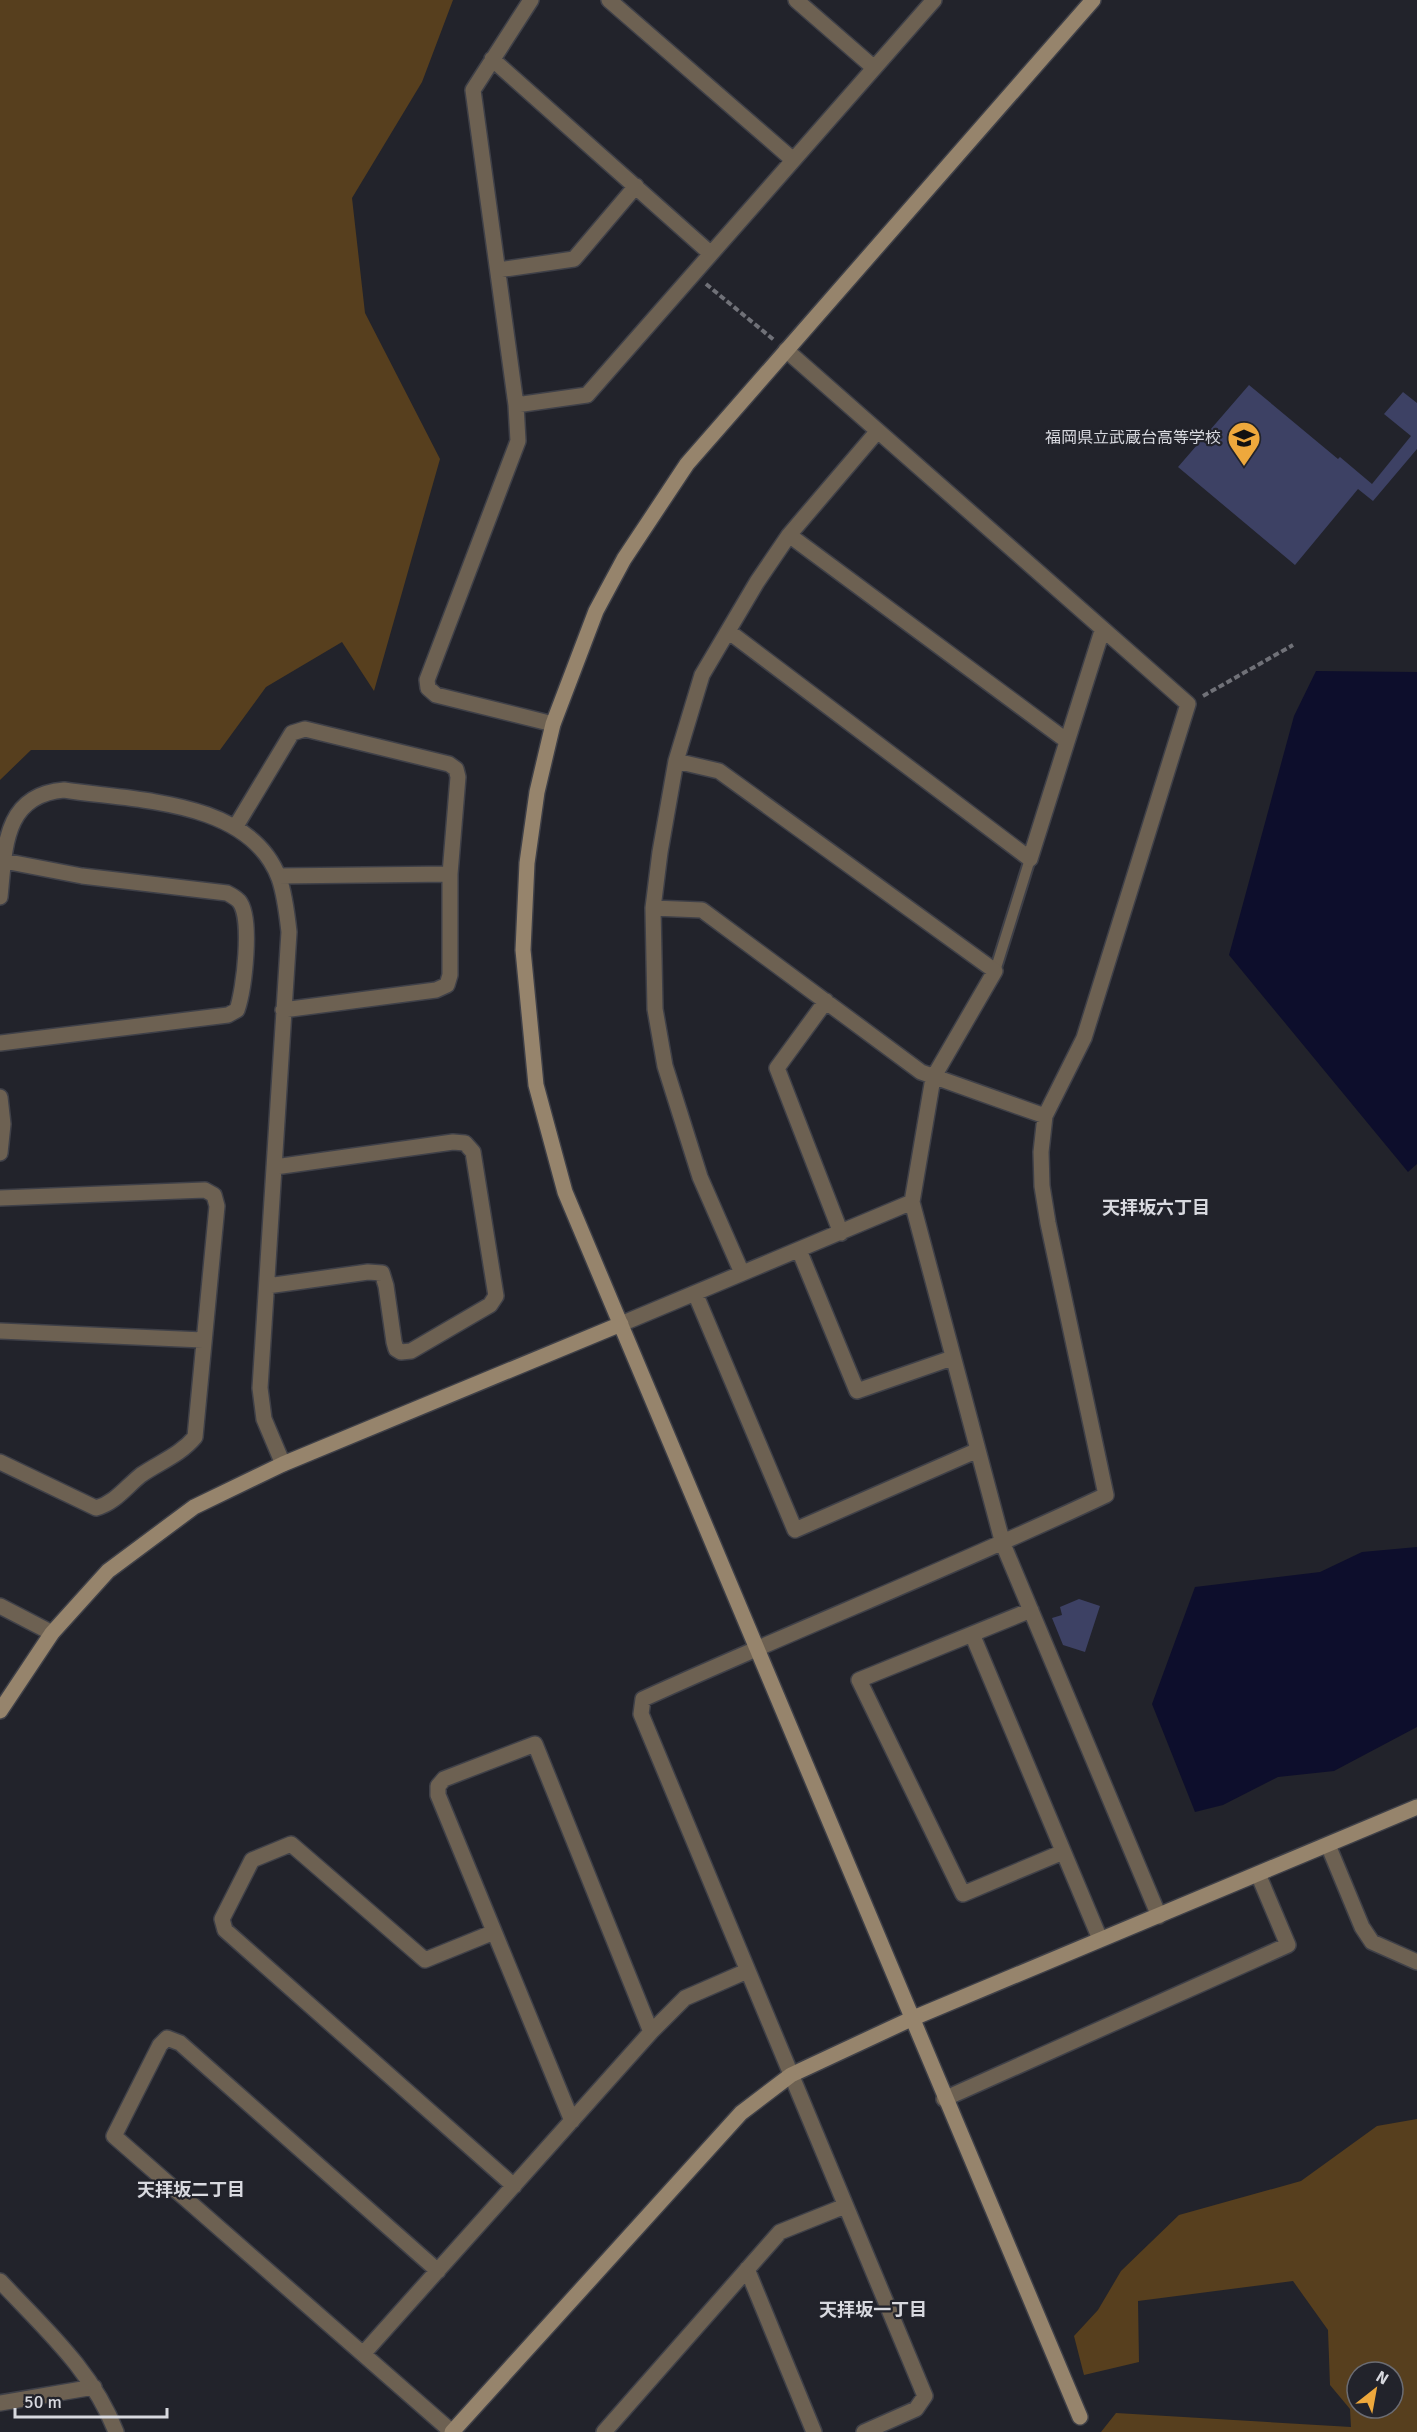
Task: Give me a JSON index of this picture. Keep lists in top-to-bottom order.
{
  "districts": ["天拝坂六丁目", "天拝坂二丁目", "天拝坂一丁目"],
  "places": {
    "school or university": ["福岡県立武蔵台高等学校"]
  },
  "scale_bar": "50 m",
  "north": "top right"
}
